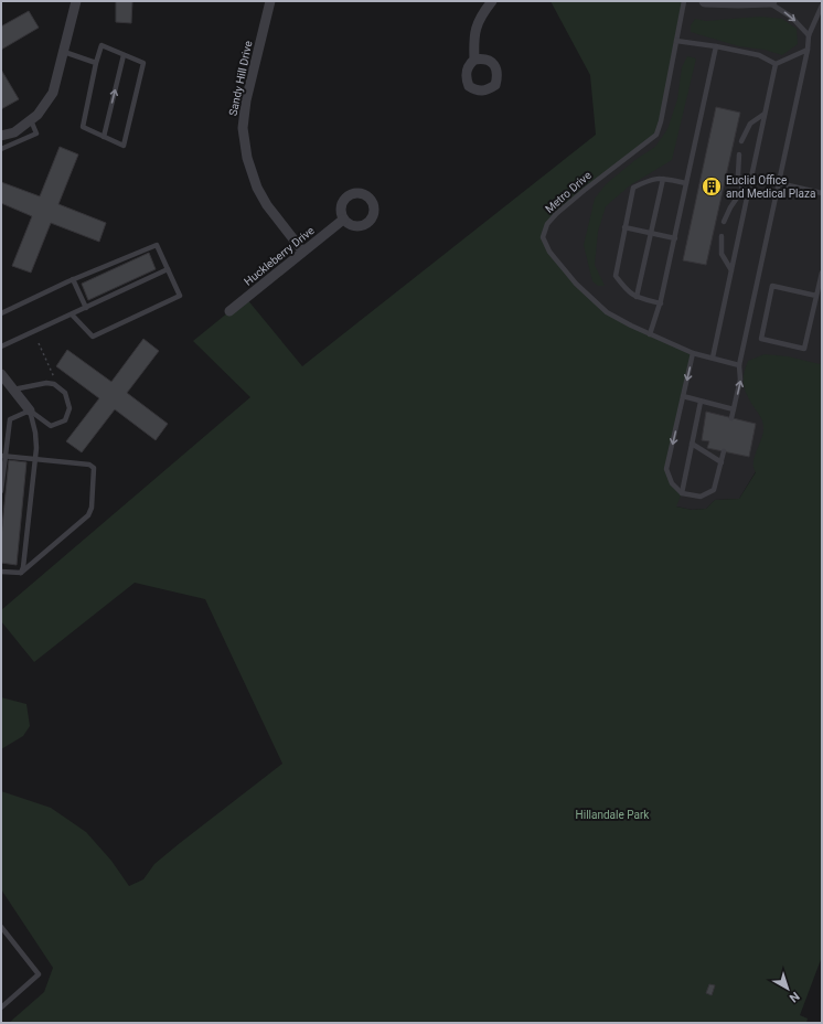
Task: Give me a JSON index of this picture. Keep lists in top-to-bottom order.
{
  "streets": {
    "street": ["Sandy Hill Drive", "Huckleberry Drive"],
    "lane": ["Metro Drive"]
  },
  "crossings": [
    ["Sandy Hill Drive", "Huckleberry Drive"]
  ],
  "parks": ["Hillandale Park"],
  "places": {
    "building": ["Euclid Office and Medical Plaza"]
  },
  "north": "bottom right"
}
